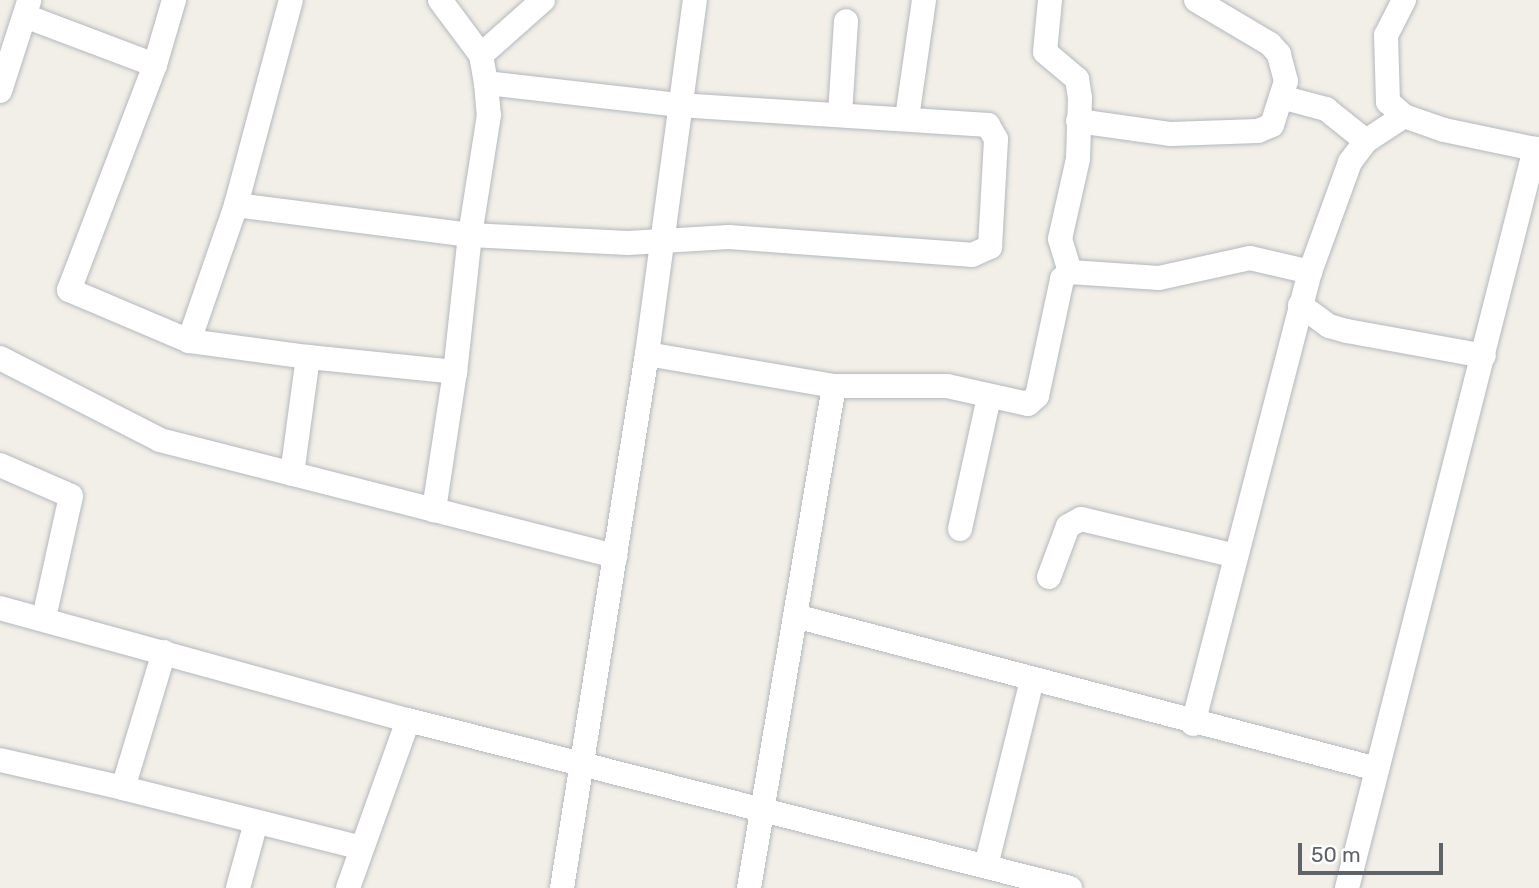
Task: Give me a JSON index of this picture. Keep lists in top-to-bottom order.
{
  "scale_bar": "50 m"
}
